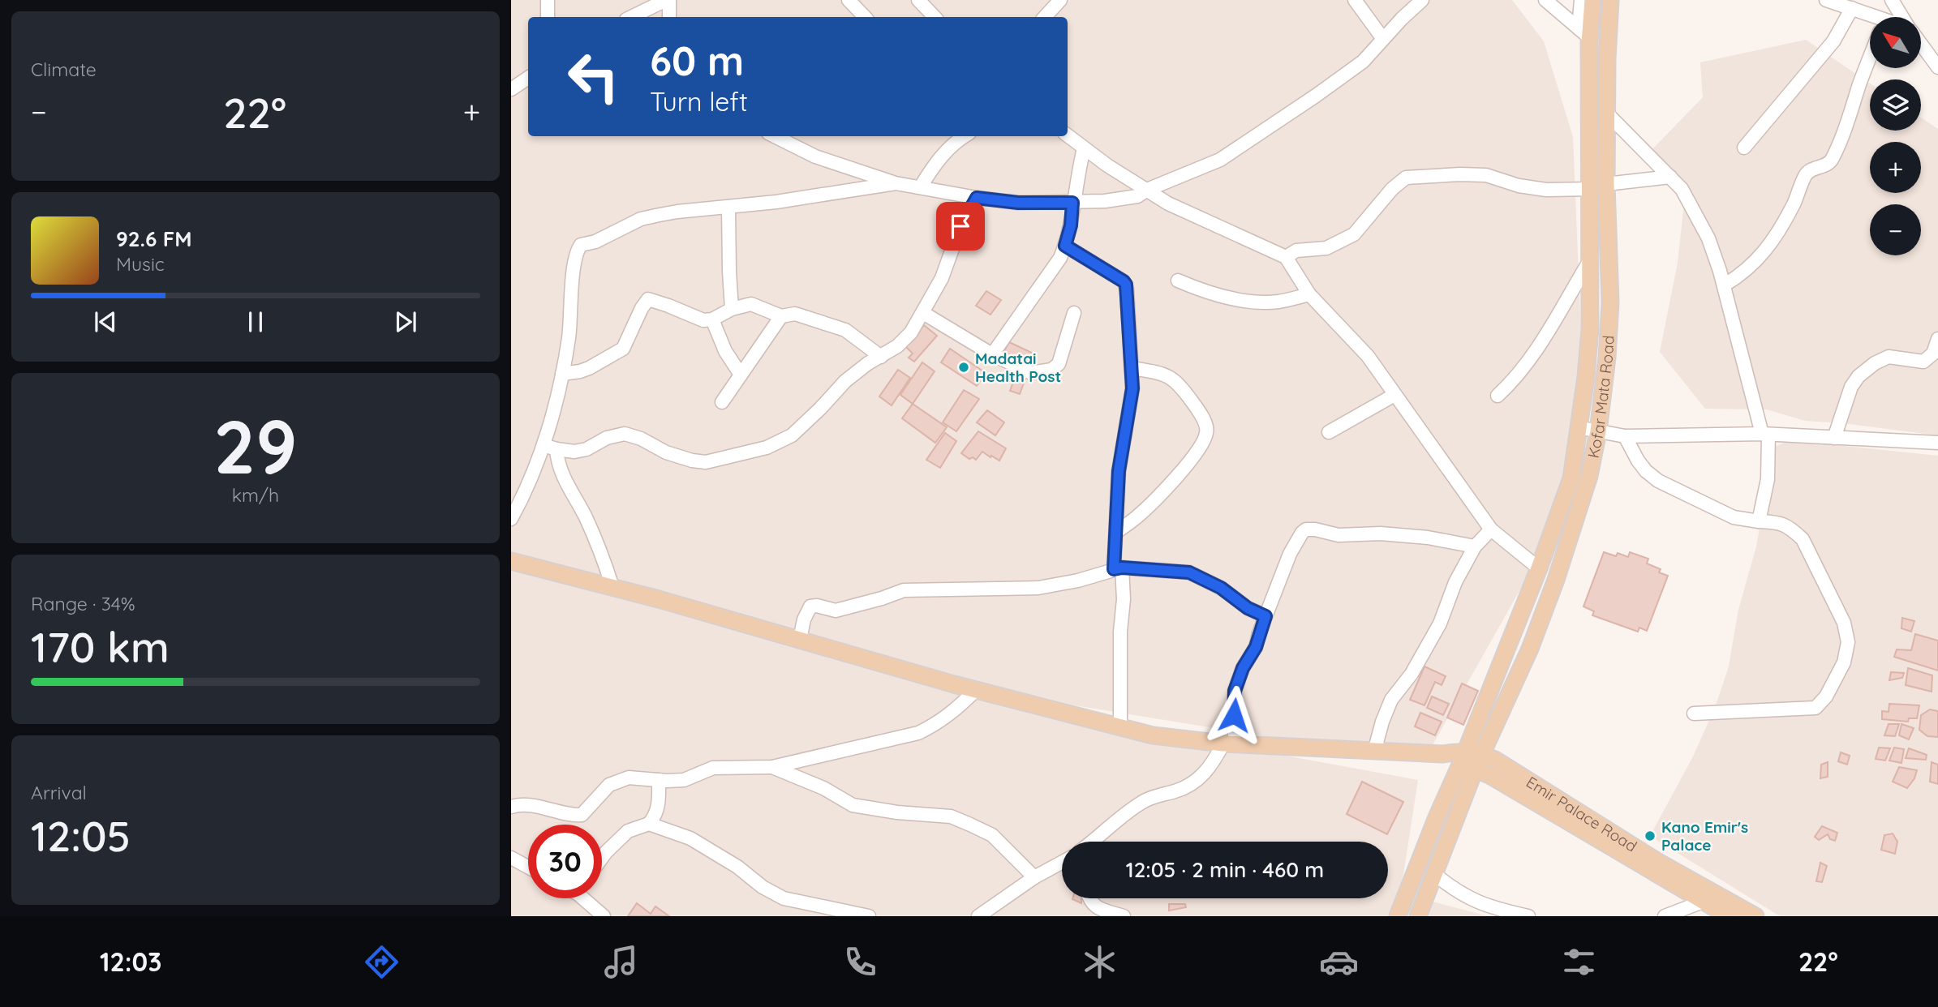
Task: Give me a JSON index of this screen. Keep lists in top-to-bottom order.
{
  "streets": {
    "main road": ["Kofar Mata Road", "Emir Palace Road"]
  },
  "crossings": [
    ["Kofar Mata Road", "Emir Palace Road"]
  ],
  "places": ["Madatai Health Post", "Kano Emir's Palace"],
  "north": "top left",
  "page": {
    "tile": [
      "Climate",
      ["29", "km/h"],
      ["Range · 34%", "170 km"],
      ["Arrival", "12:05"]
    ],
    "map_buttons": ["+", "−"],
    "turn": ["60 m", "Turn left"],
    "heat": ["−", "22°", "+"],
    "song": ["92.6 FM", "Music"],
    "limit": "30",
    "trip": "12:05 · 2 min · 460 m",
    "tabs": ["12:03", "22°"]
  }
}
